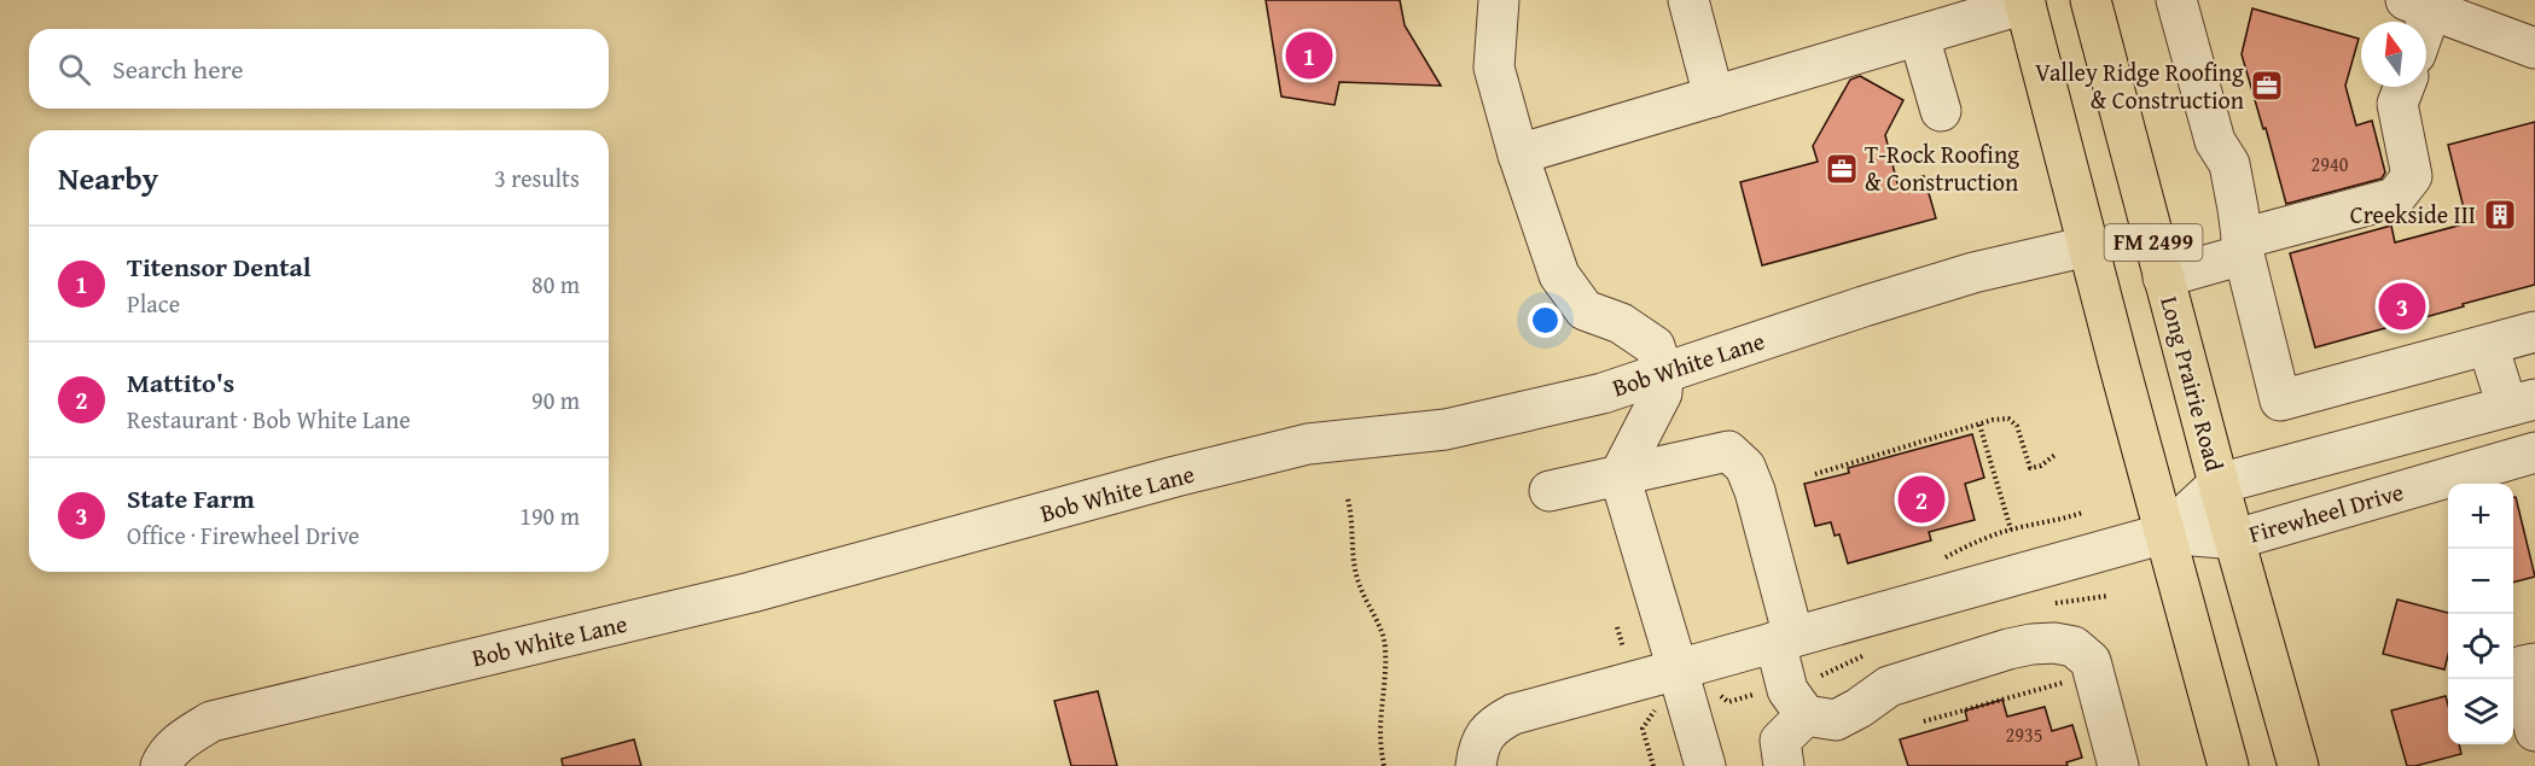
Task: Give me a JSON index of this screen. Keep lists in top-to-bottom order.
{
  "streets": {
    "main road": ["FM 2499", "Long Prairie Road"],
    "street": ["Bob White Lane", "Firewheel Drive"]
  },
  "crossings": [
    ["FM 2499", "Bob White Lane"],
    ["FM 2499", "Firewheel Drive"],
    ["Long Prairie Road", "Firewheel Drive"]
  ],
  "places": {
    "office": ["Valley Ridge Roofing & Construction", "T-Rock Roofing & Construction"],
    "building": ["Creekside III"]
  },
  "house_numbers": ["2940", "2935"],
  "north": "top",
  "page": {
    "pins": ["1", "3", "2"],
    "search": "Search here",
    "heading": ["Nearby", "3 results"],
    "list": [
      {
        "mark": "1",
        "name": "Titensor Dental",
        "note": "Place",
        "value": "80 m"
      },
      {
        "mark": "2",
        "name": "Mattito's",
        "note": "Restaurant · Bob White Lane",
        "value": "90 m"
      },
      {
        "mark": "3",
        "name": "State Farm",
        "note": "Office · Firewheel Drive",
        "value": "190 m"
      }
    ],
    "map_buttons": ["+", "−"]
  }
}
